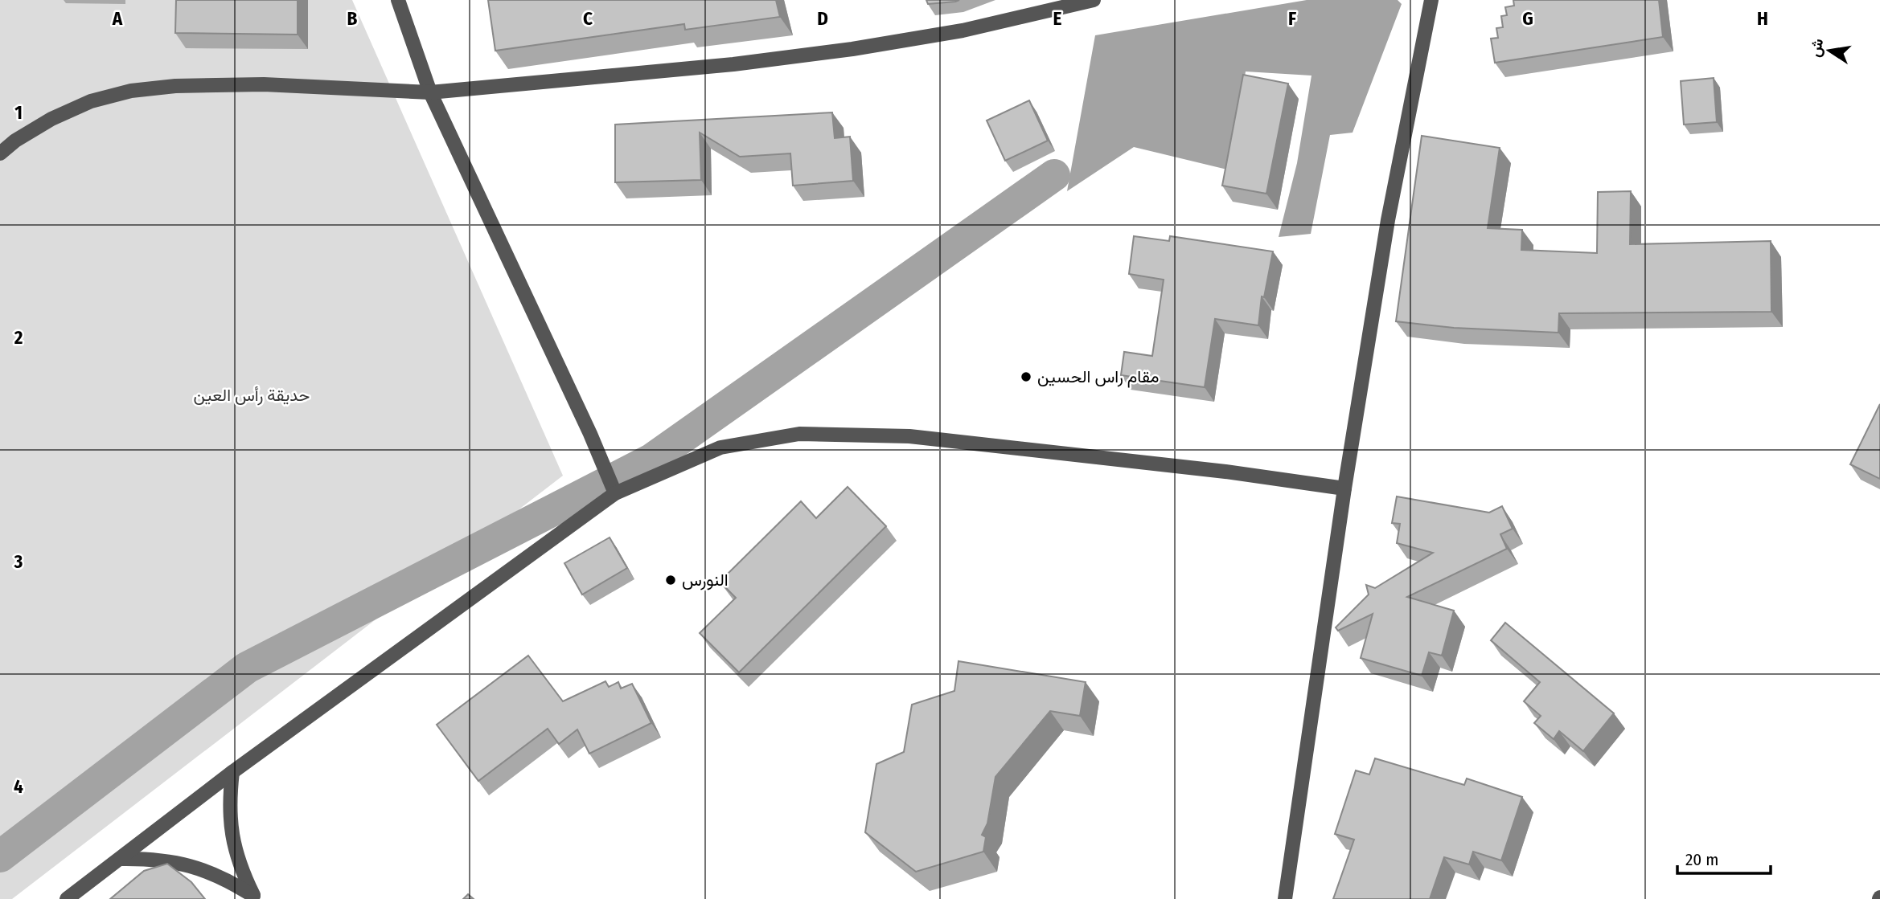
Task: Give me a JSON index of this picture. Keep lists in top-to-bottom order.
{
  "parks": ["حديقة رأس العين"],
  "places": ["مقام راس الحسين", "النورس"],
  "scale_bar": "20 m",
  "north": "left",
  "grid": {
    "columns": [
      "A",
      "B",
      "C",
      "D",
      "E",
      "F",
      "G",
      "H"
    ],
    "rows": [
      "1",
      "2",
      "3",
      "4"
    ]
  }
}
